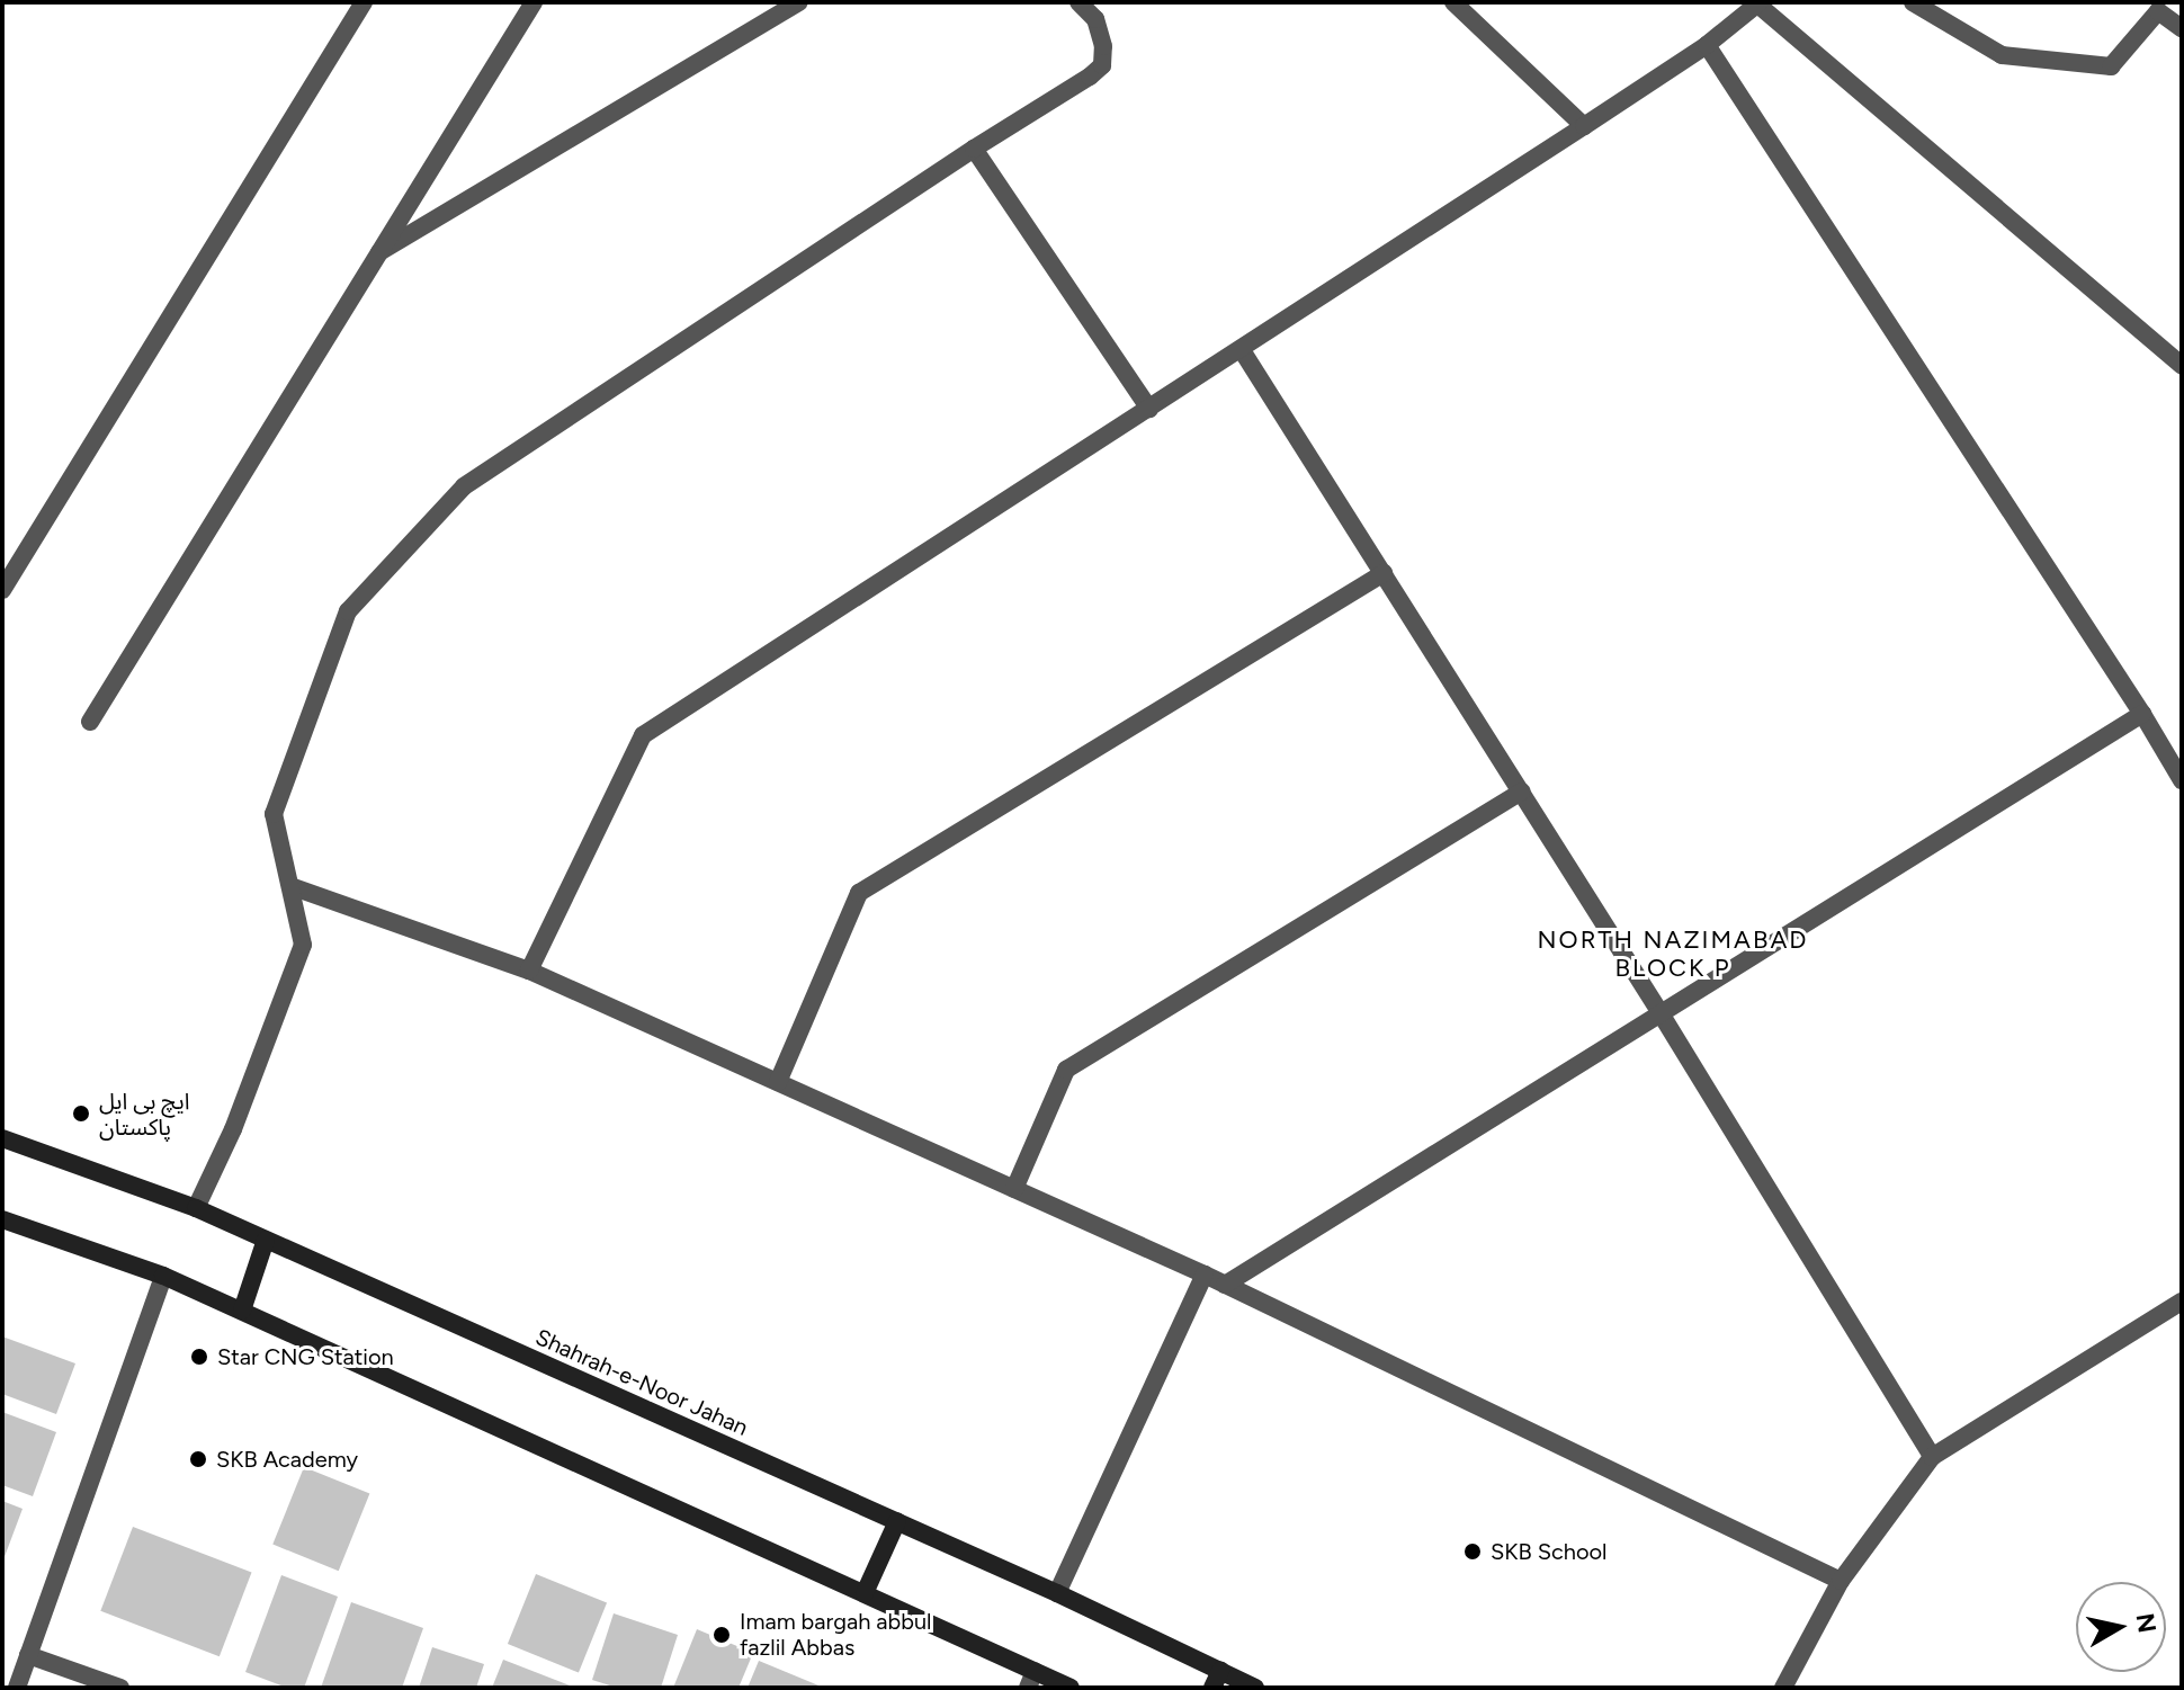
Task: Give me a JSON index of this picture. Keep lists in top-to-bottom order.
{
  "streets": {
    "main road": ["Shahrah-e-Noor Jahan"]
  },
  "districts": ["NORTH NAZIMABAD BLOCK P"],
  "places": [
    "ایچ بی ایل پاکستان",
    "Star CNG Station",
    "SKB Academy",
    "SKB School",
    "Imam bargah abbul fazlil Abbas"
  ],
  "north": "right"
}
